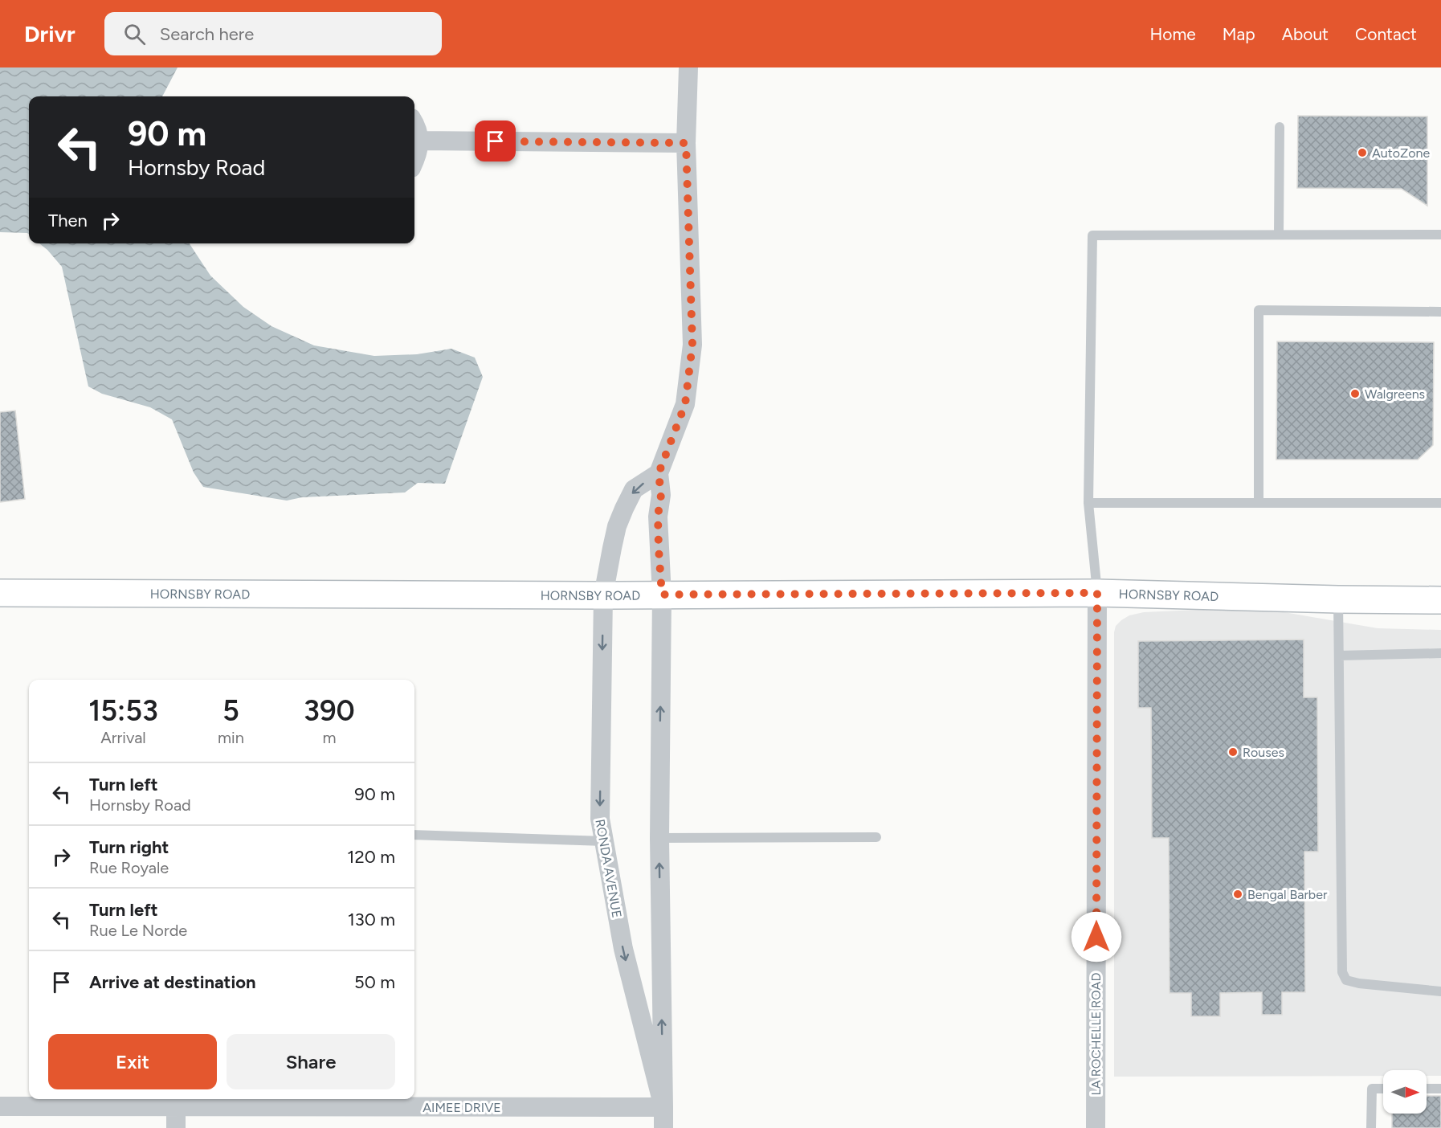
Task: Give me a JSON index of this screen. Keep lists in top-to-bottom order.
{
  "streets": {
    "street": [
      "HORNSBY ROAD",
      "RONDA AVENUE",
      "LA ROCHELLE ROAD",
      "AIMEE DRIVE"
    ]
  },
  "crossings": [
    ["HORNSBY ROAD", "RONDA AVENUE"],
    ["HORNSBY ROAD", "LA ROCHELLE ROAD"],
    ["RONDA AVENUE", "AIMEE DRIVE"]
  ],
  "places": [
    "AutoZone",
    "Walgreens",
    "Rouses",
    "Bengal Barber"
  ],
  "north": "right",
  "page": {
    "header": "Drivr",
    "search": "Search here",
    "nav": [
      "Home",
      "Map",
      "About",
      "Contact"
    ],
    "turn": ["90 m", "Hornsby Road"],
    "then": "Then",
    "eta": [
      "15:53",
      "Arrival",
      "5",
      "min",
      "390",
      "m"
    ],
    "list": [
      {
        "name": "Turn left",
        "note": "Hornsby Road",
        "value": "90 m"
      },
      {
        "name": "Turn right",
        "note": "Rue Royale",
        "value": "120 m"
      },
      {
        "name": "Turn left",
        "note": "Rue Le Norde",
        "value": "130 m"
      },
      {
        "name": "Arrive at destination",
        "value": "50 m"
      }
    ],
    "buttons": ["Exit", "Share"]
  }
}
